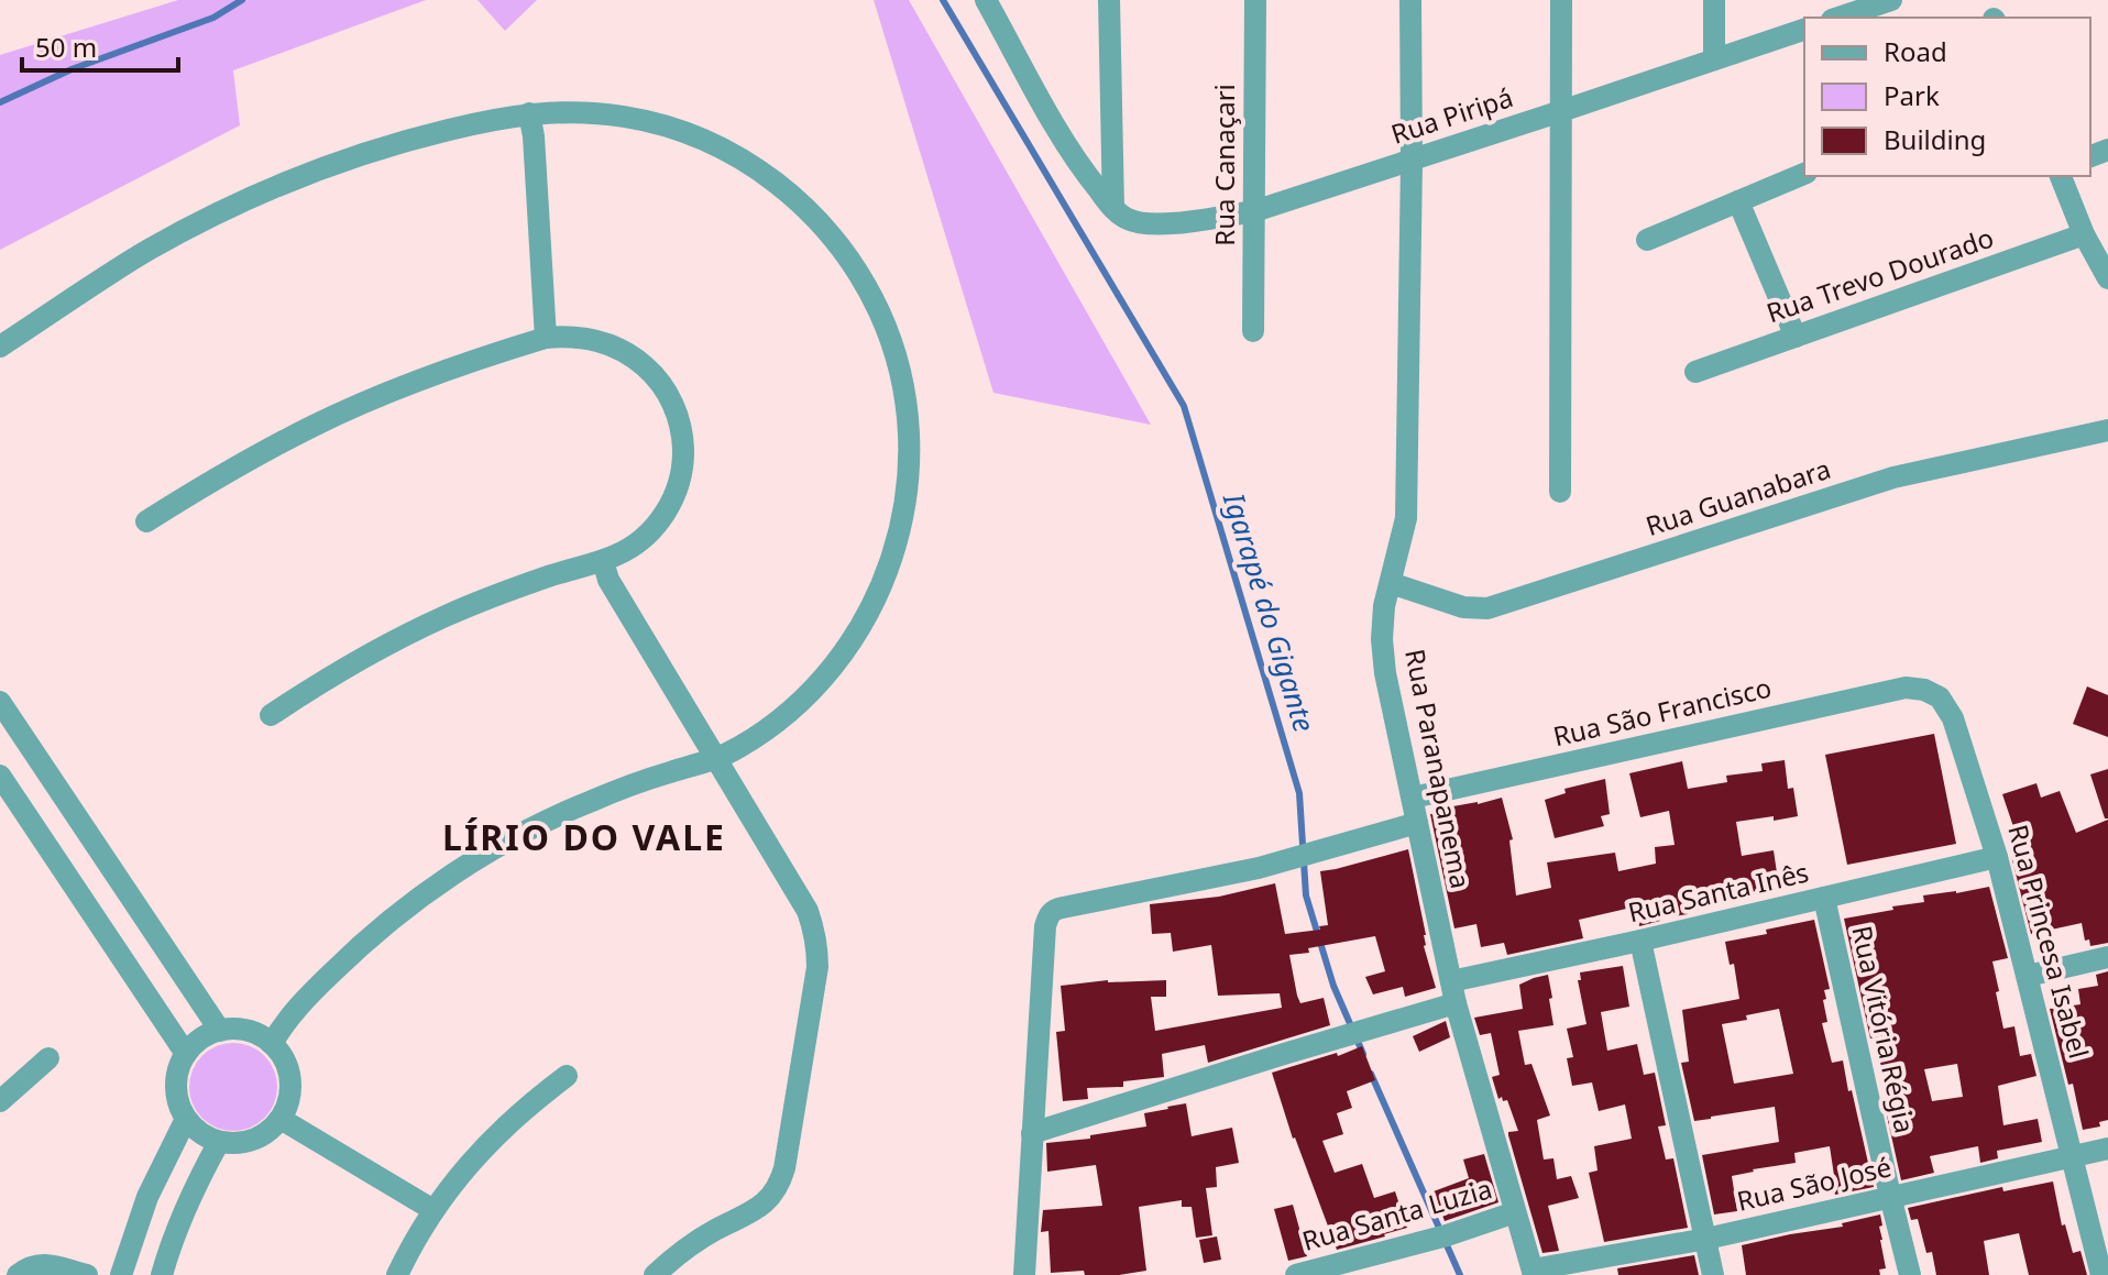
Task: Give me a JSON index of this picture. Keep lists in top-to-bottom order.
{
  "streets": {
    "street": [
      "Rua Piripá",
      "Rua Canaçari",
      "Rua Trevo Dourado",
      "Rua Guanabara",
      "Rua São Francisco",
      "Rua Paranapanema",
      "Rua Santa Inês",
      "Rua Princesa Isabel",
      "Rua Vitória Régia",
      "Rua São José",
      "Rua Santa Luzia"
    ]
  },
  "crossings": [
    ["Rua Piripá", "Rua Canaçari"],
    ["Rua Piripá", "Rua Paranapanema"],
    ["Rua Guanabara", "Rua Paranapanema"],
    ["Rua São Francisco", "Rua Paranapanema"],
    ["Rua São Francisco", "Rua Princesa Isabel"],
    ["Rua Paranapanema", "Rua Santa Inês"],
    ["Rua Paranapanema", "Rua São José"],
    ["Rua Paranapanema", "Rua Santa Luzia"],
    ["Rua Santa Inês", "Rua Princesa Isabel"],
    ["Rua Santa Inês", "Rua Vitória Régia"],
    ["Rua Princesa Isabel", "Rua São José"],
    ["Rua Vitória Régia", "Rua São José"]
  ],
  "districts": ["LÍRIO DO VALE"],
  "water": ["Igarapé do Gigante"],
  "legend": ["Road", "Park", "Building"],
  "scale_bar": "50 m"
}
